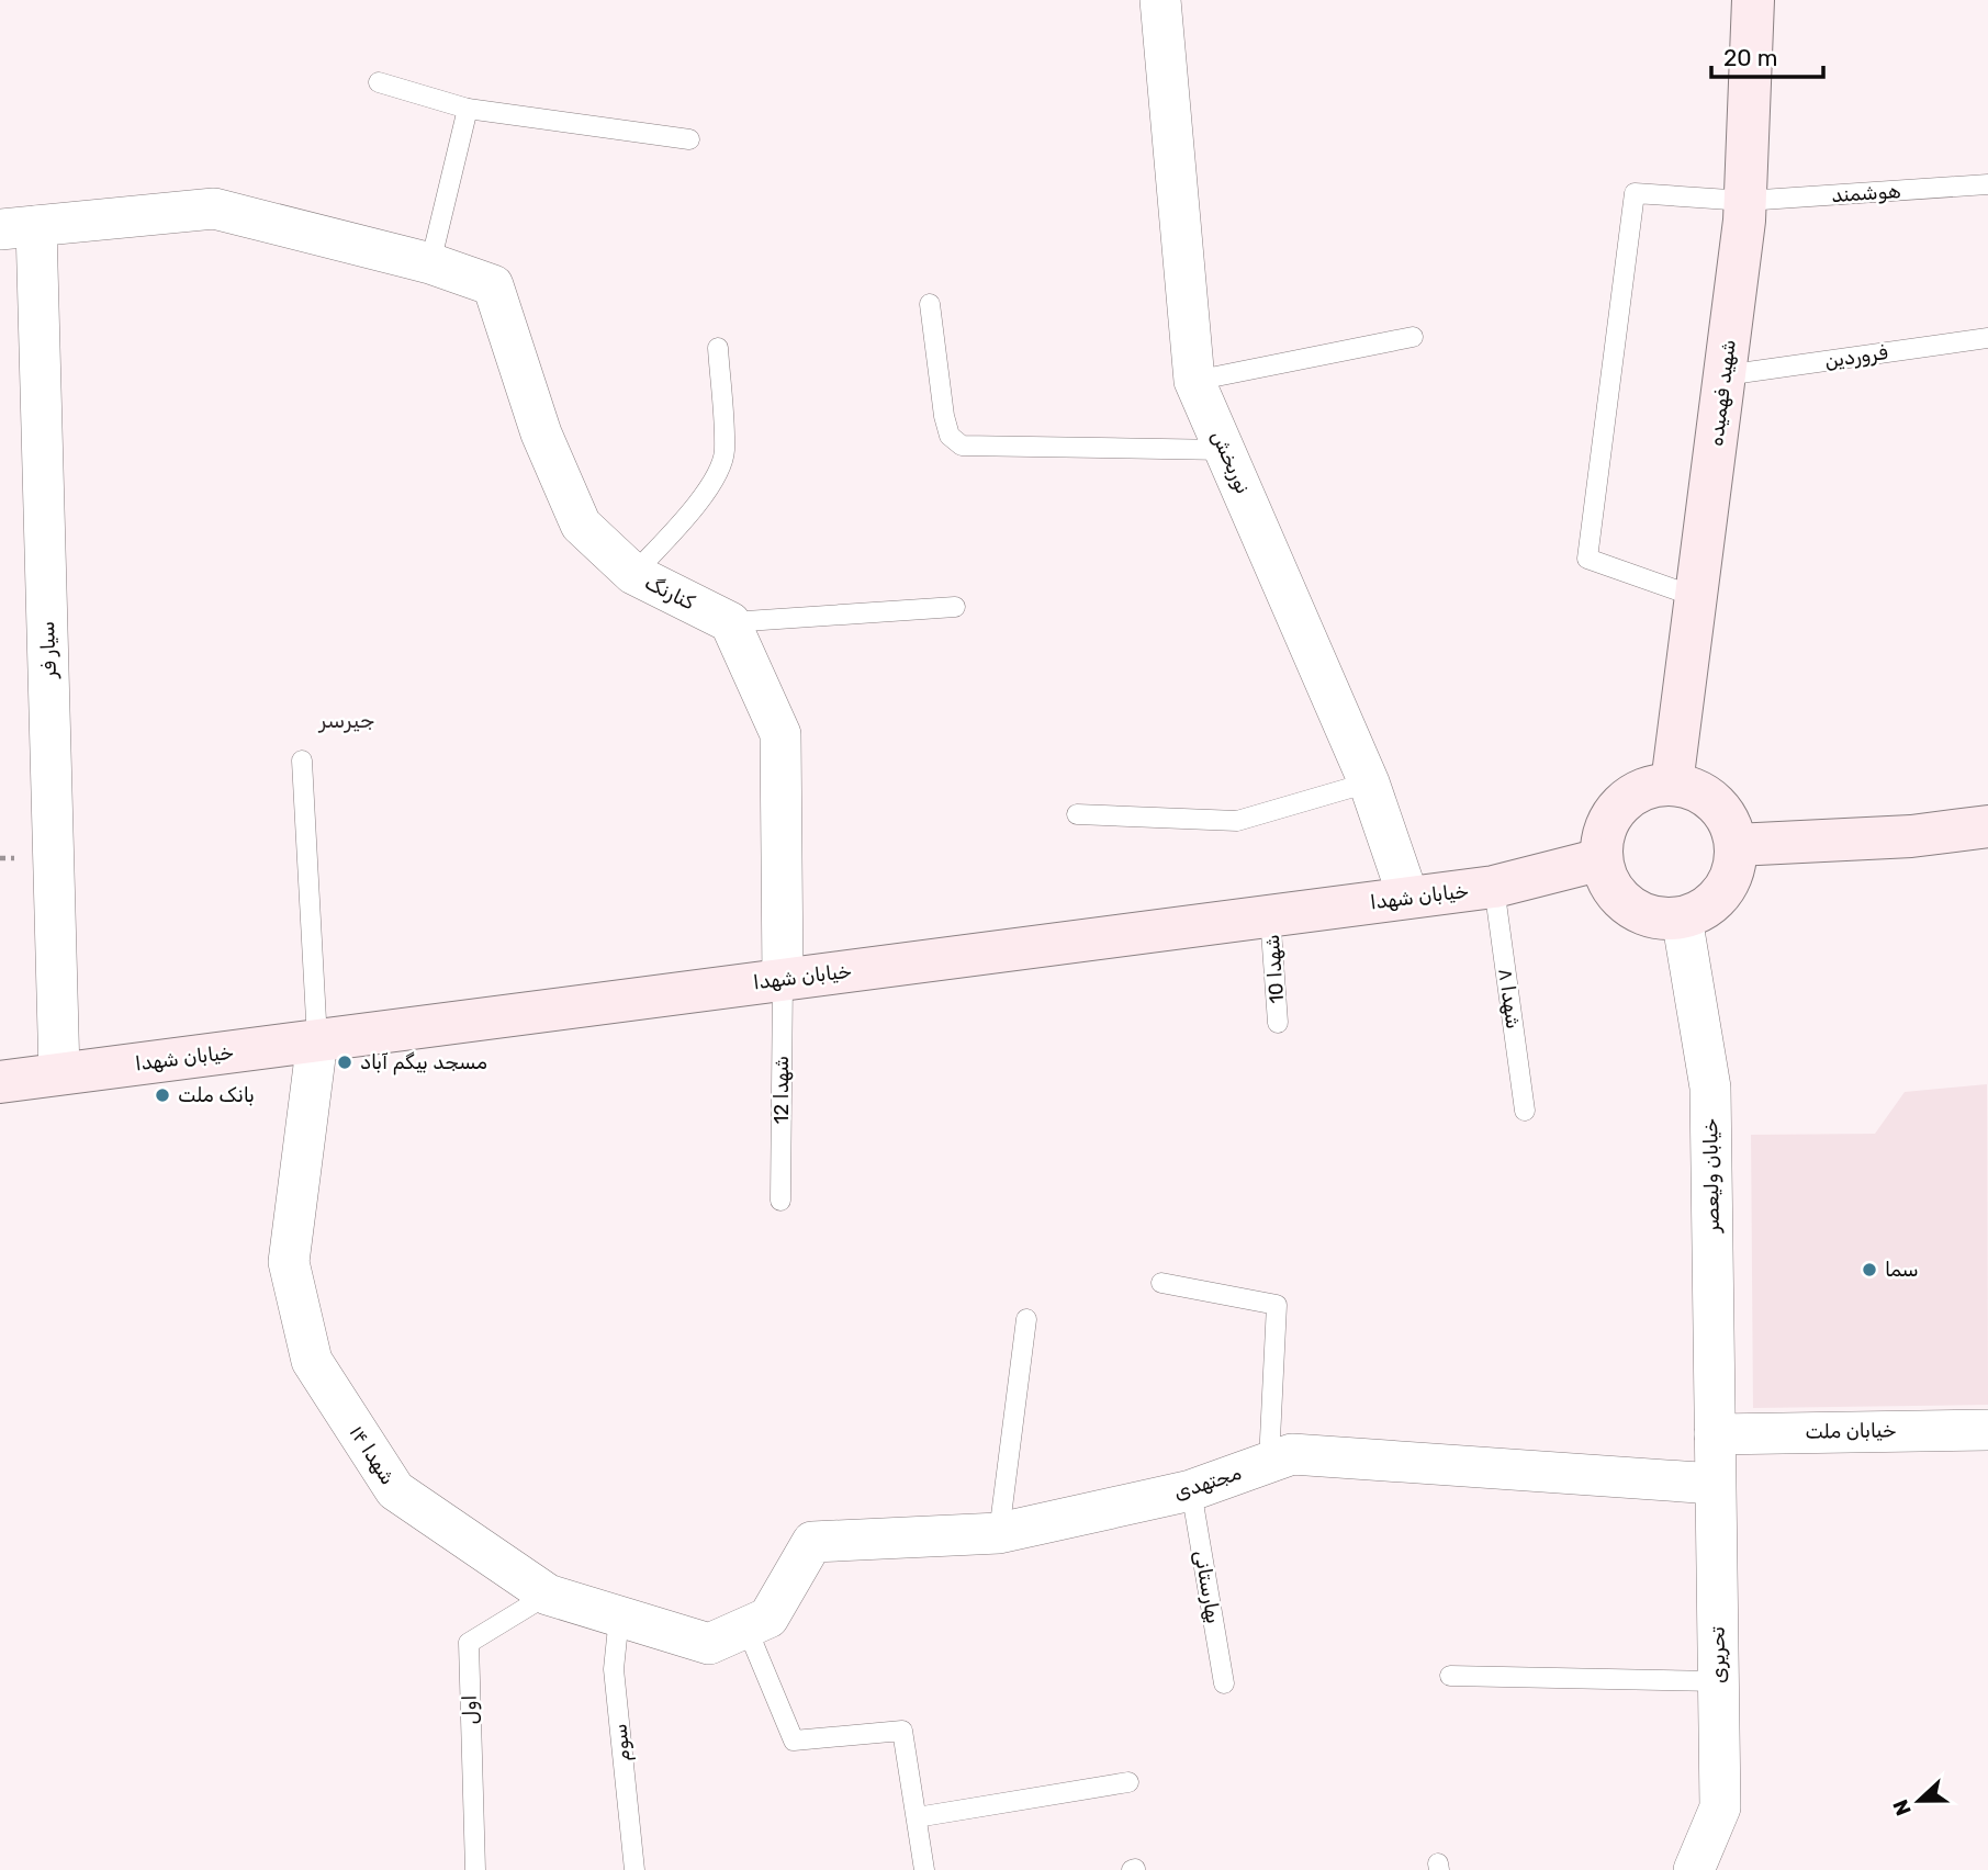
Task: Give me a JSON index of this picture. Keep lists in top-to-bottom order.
{
  "streets": {
    "main road": ["شهید فهمیده", "خیابان شهدا"],
    "street": [
      "نوربخش",
      "کنارنگ",
      "سیار فر",
      "خیابان ولیعصر",
      "خیابان ملت",
      "شهدا ۱۴",
      "مجتهدی",
      "تحریری"
    ],
    "lane": [
      "هوشمند",
      "فروردین",
      "شهدا 10",
      "شهدا ۸",
      "شهدا 12",
      "بهارستانی",
      "اول",
      "سوم"
    ]
  },
  "crossings": [
    ["هوشمند", "شهید فهمیده"],
    ["فروردین", "شهید فهمیده"],
    ["شهید فهمیده", "خیابان شهدا"],
    ["شهید فهمیده", "خیابان ولیعصر"],
    ["نوربخش", "خیابان شهدا"],
    ["سیار فر", "خیابان شهدا"],
    ["خیابان شهدا", "شهدا 10"],
    ["خیابان شهدا", "شهدا ۸"],
    ["خیابان شهدا", "شهدا 12"],
    ["خیابان شهدا", "خیابان ولیعصر"],
    ["خیابان شهدا", "شهدا ۱۴"],
    ["خیابان ولیعصر", "خیابان ملت"],
    ["خیابان ولیعصر", "تحریری"],
    ["خیابان ملت", "تحریری"],
    ["شهدا ۱۴", "مجتهدی"],
    ["شهدا ۱۴", "اول"],
    ["شهدا ۱۴", "سوم"],
    ["مجتهدی", "بهارستانی"],
    ["مجتهدی", "تحریری"]
  ],
  "districts": ["جیرسر"],
  "places": ["مسجد بیگم آباد", "بانک ملت", "سما"],
  "scale_bar": "20 m",
  "north": "left"
}
